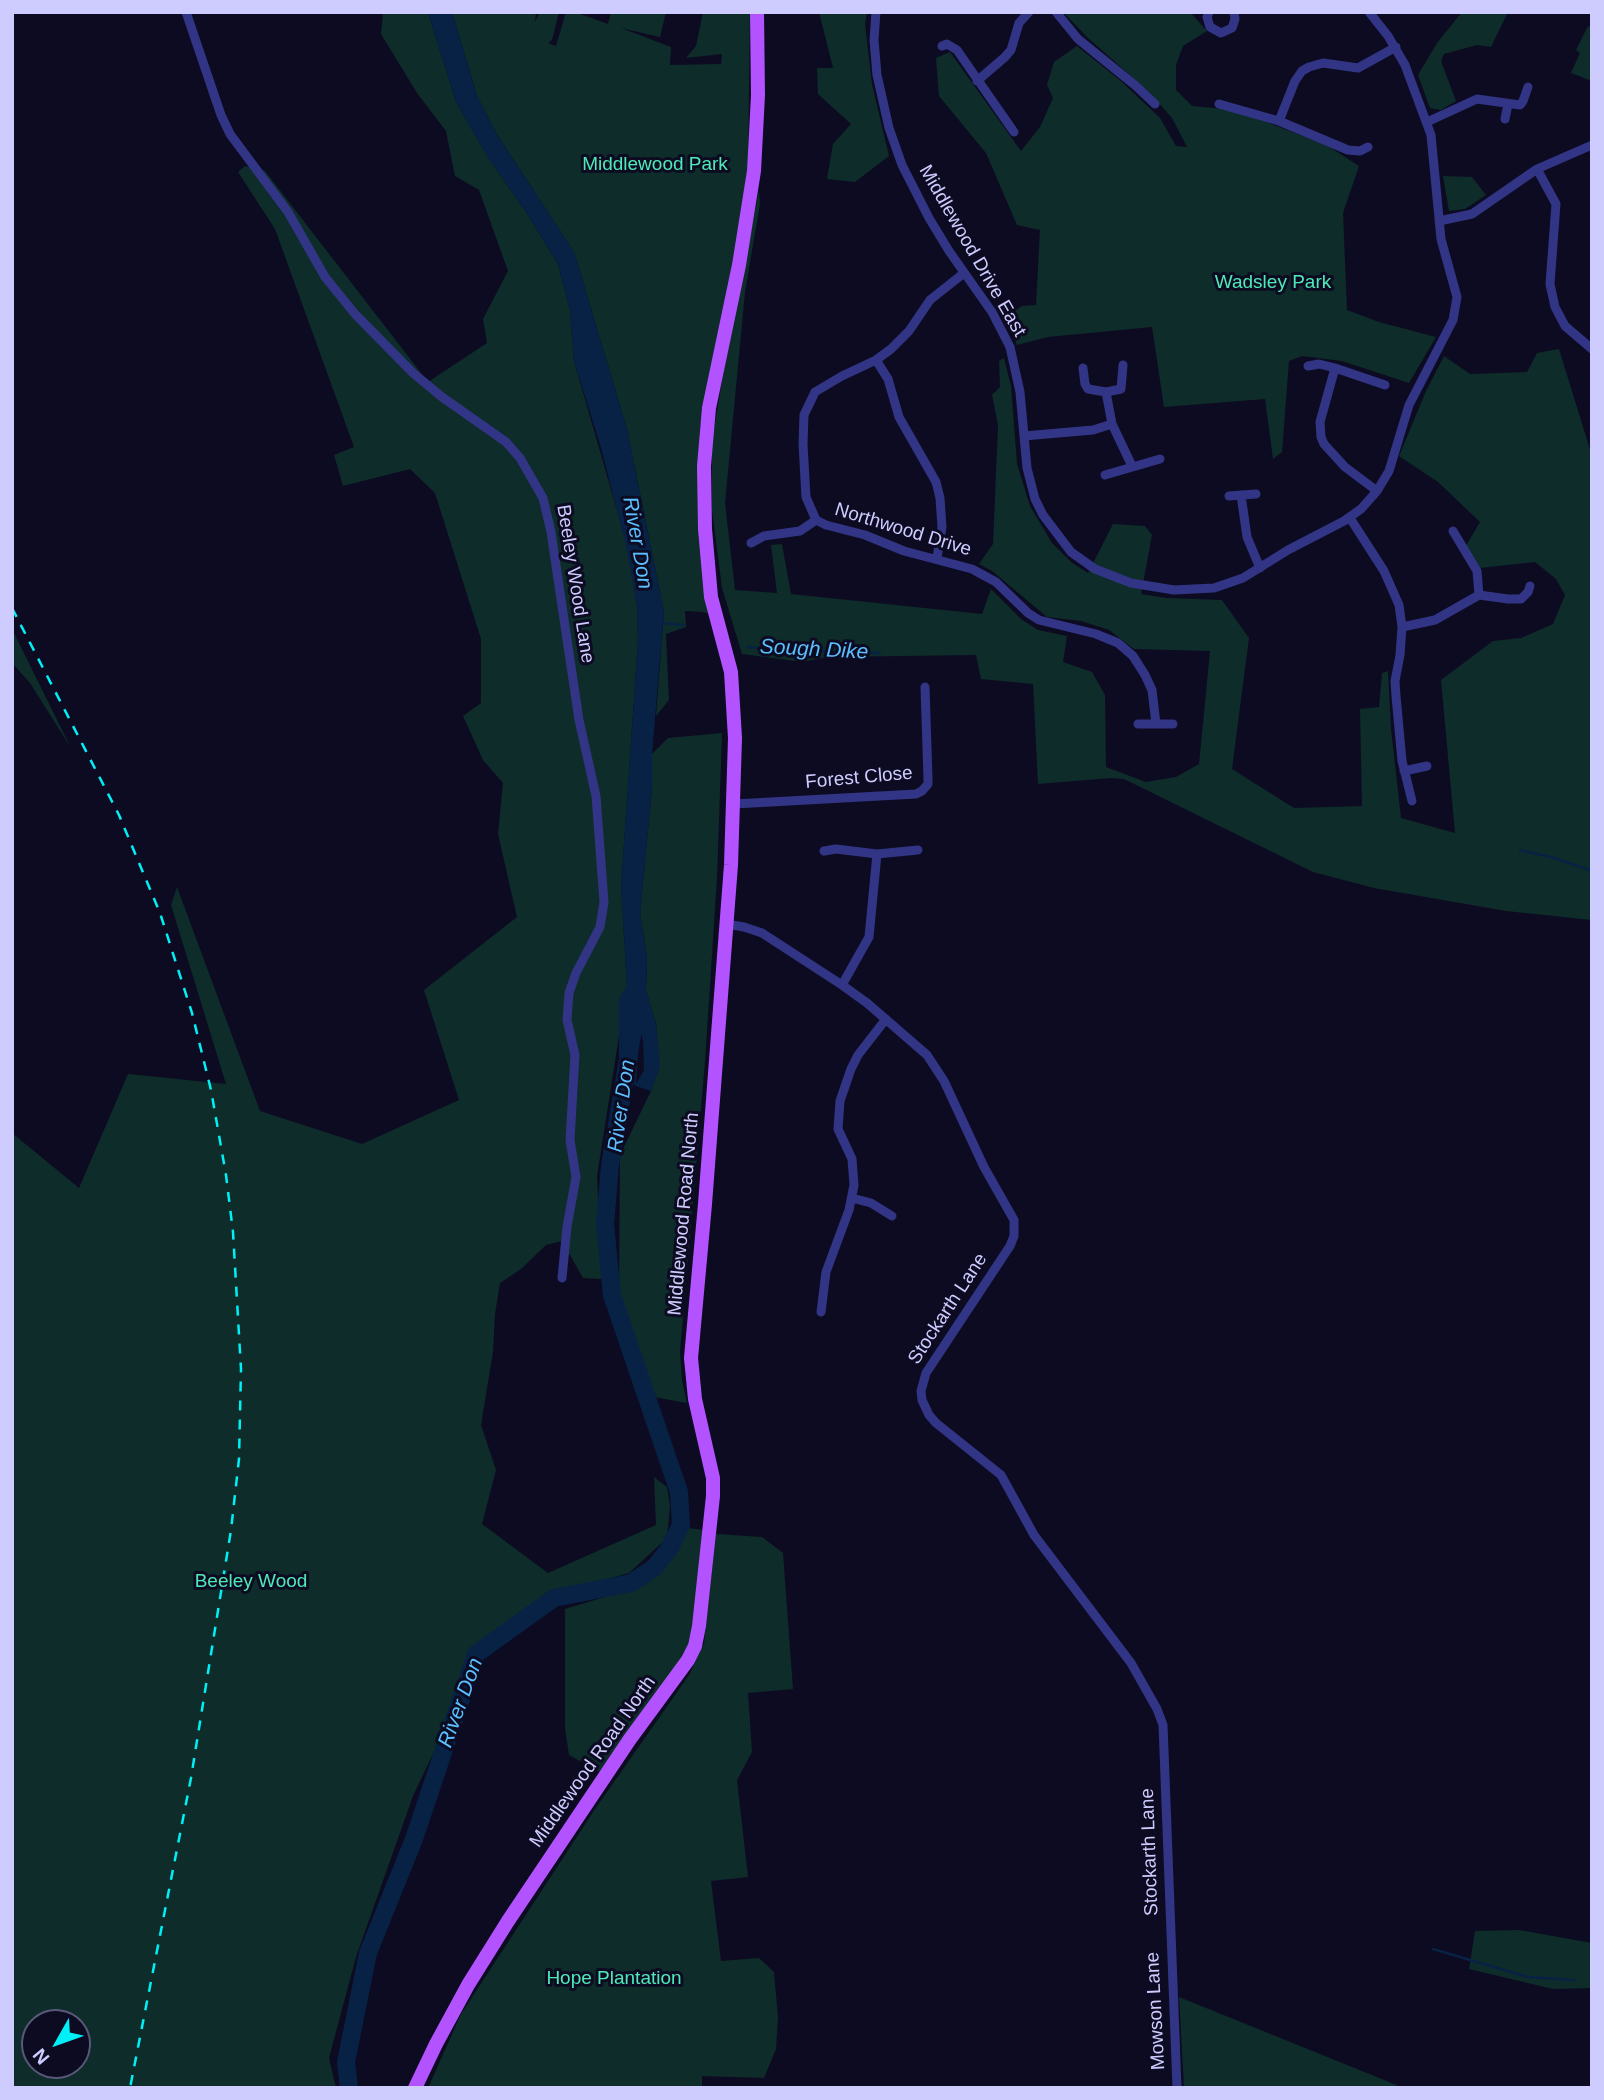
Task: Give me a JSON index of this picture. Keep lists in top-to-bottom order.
{
  "streets": {
    "main road": ["Middlewood Road North"],
    "street": [
      "Middlewood Drive East",
      "Northwood Drive",
      "Beeley Wood Lane",
      "Forest Close",
      "Stockarth Lane",
      "Mowson Lane"
    ]
  },
  "crossings": [
    ["Middlewood Drive East", "Northwood Drive"],
    ["Forest Close", "Middlewood Road North"],
    ["Middlewood Road North", "Stockarth Lane"],
    ["Stockarth Lane", "Mowson Lane"]
  ],
  "water": ["River Don", "Sough Dike"],
  "parks": [
    "Middlewood Park",
    "Wadsley Park",
    "Beeley Wood",
    "Hope Plantation"
  ],
  "north": "bottom left"
}
